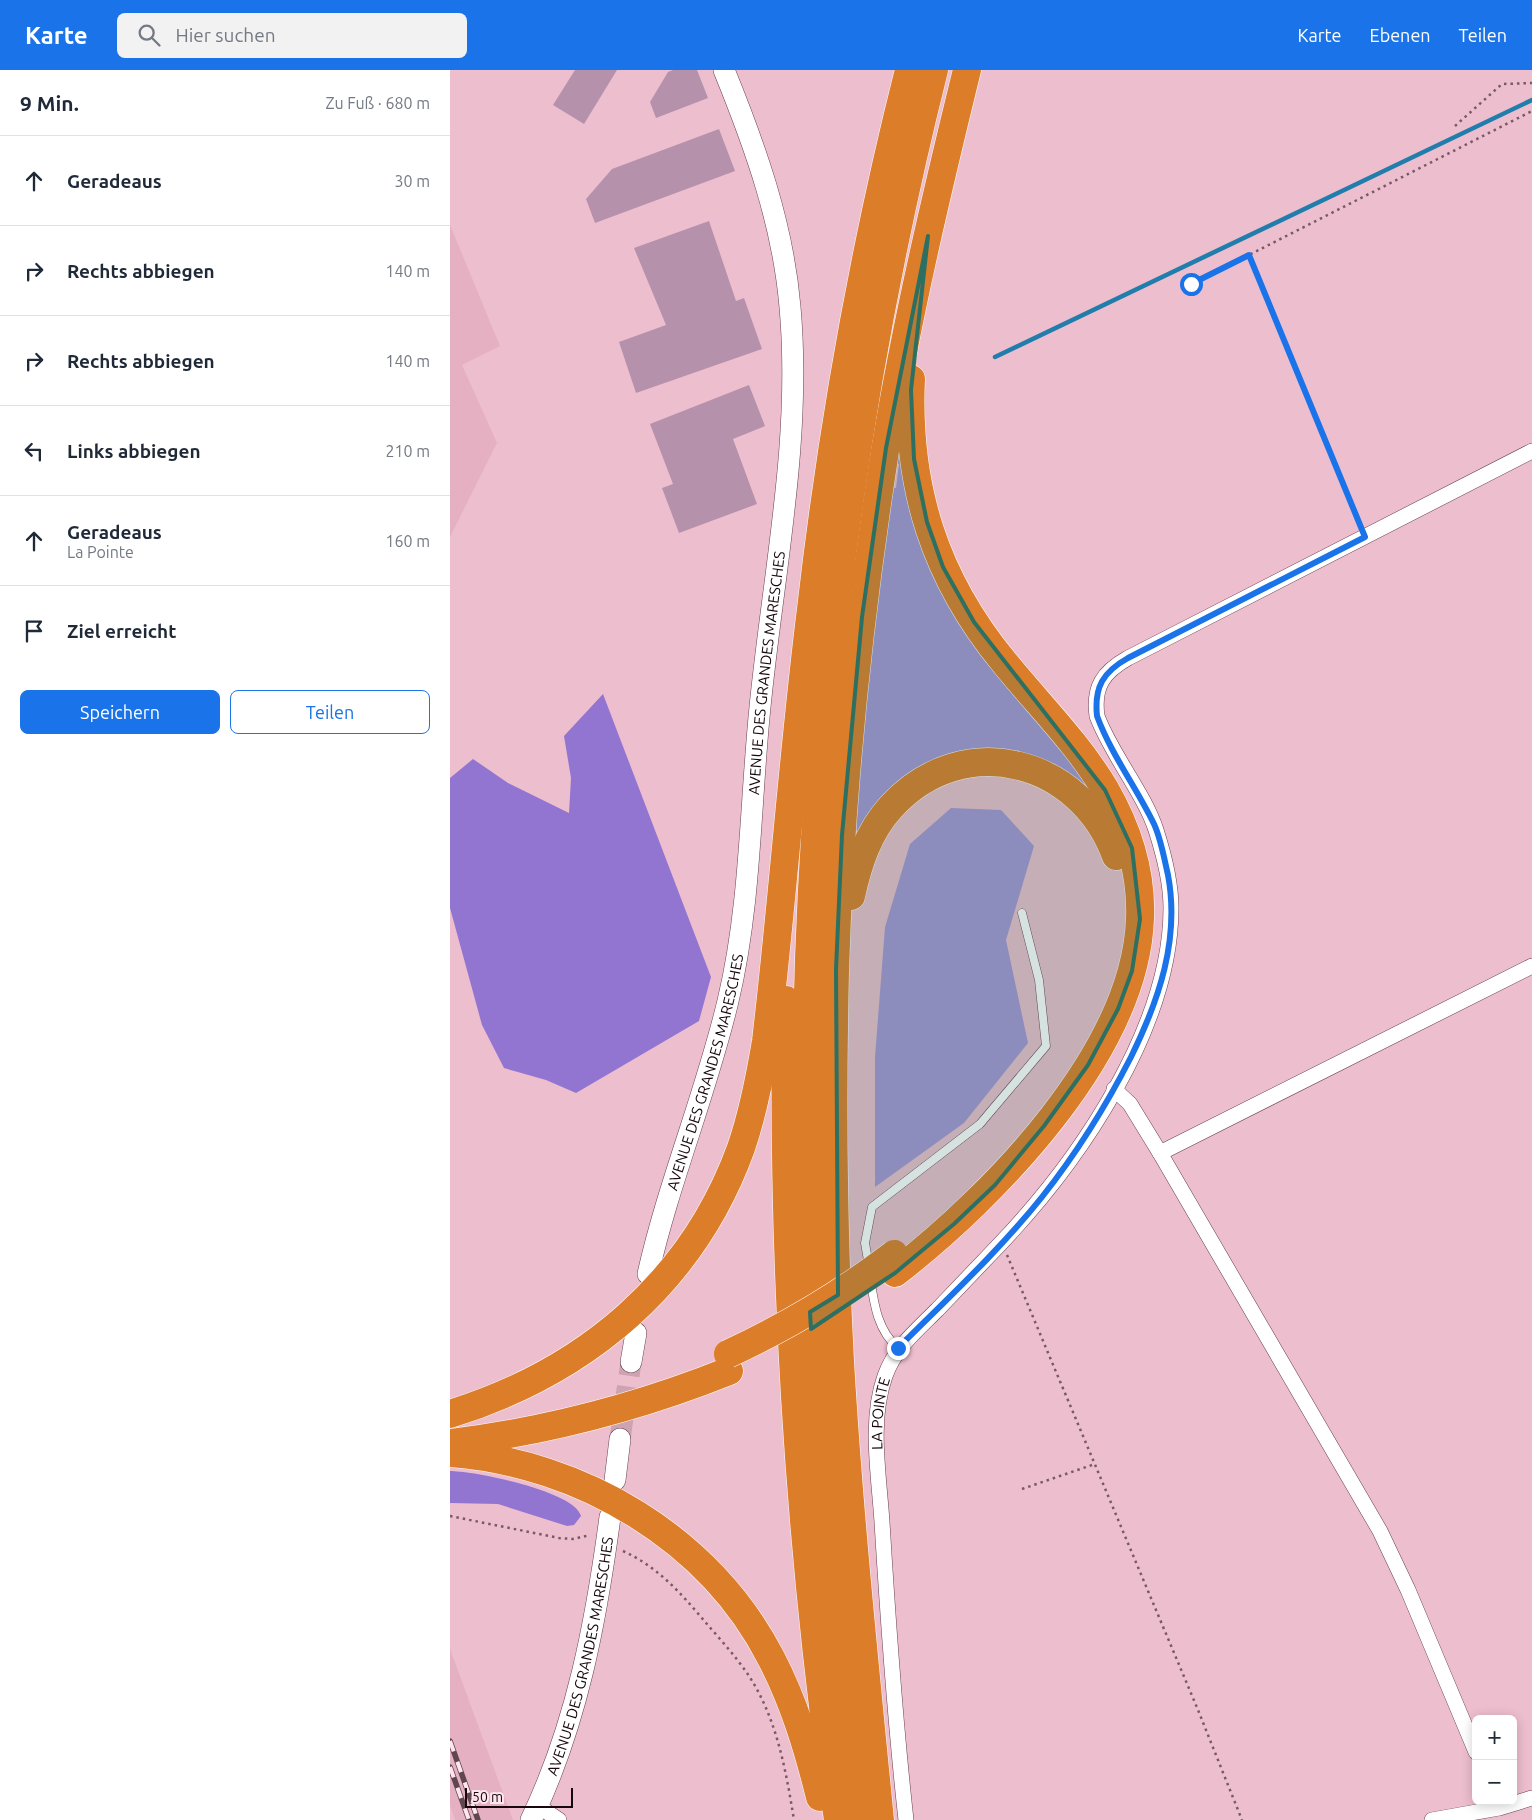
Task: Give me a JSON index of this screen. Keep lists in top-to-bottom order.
{
  "streets": {
    "main road": ["AVENUE DES GRANDES MARESCHES"],
    "street": ["LA POINTE"]
  },
  "scale_bar": "50 m",
  "page": {
    "header": "Karte",
    "search": "Hier suchen",
    "nav": ["Karte", "Ebenen", "Teilen"],
    "heading": ["9 Min.", "Zu Fuß · 680 m"],
    "list": [
      ["Geradeaus", "30 m"],
      ["Rechts abbiegen", "140 m"],
      ["Rechts abbiegen", "140 m"],
      ["Links abbiegen", "210 m"],
      ["Geradeaus", "La Pointe", "160 m"],
      "Ziel erreicht"
    ],
    "buttons": ["Speichern", "Teilen"],
    "map_buttons": ["+", "−"],
    "scale": "50 m"
  }
}
